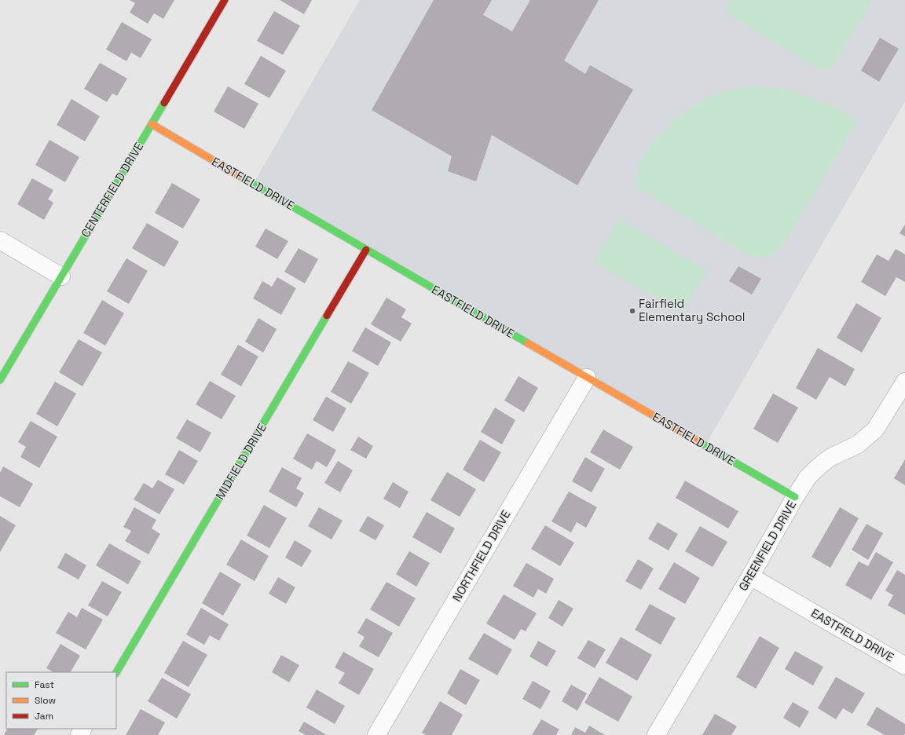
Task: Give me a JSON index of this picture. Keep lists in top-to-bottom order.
{
  "streets": {
    "street": [
      "EASTFIELD DRIVE",
      "CENTERFIELD DRIVE",
      "MIDFIELD DRIVE",
      "GREENFIELD DRIVE",
      "NORTHFIELD DRIVE"
    ]
  },
  "crossings": [
    ["EASTFIELD DRIVE", "CENTERFIELD DRIVE"],
    ["EASTFIELD DRIVE", "MIDFIELD DRIVE"],
    ["EASTFIELD DRIVE", "GREENFIELD DRIVE"],
    ["EASTFIELD DRIVE", "NORTHFIELD DRIVE"]
  ],
  "places": ["Fairfield Elementary School"],
  "legend": ["Fast", "Slow", "Jam"]
}
